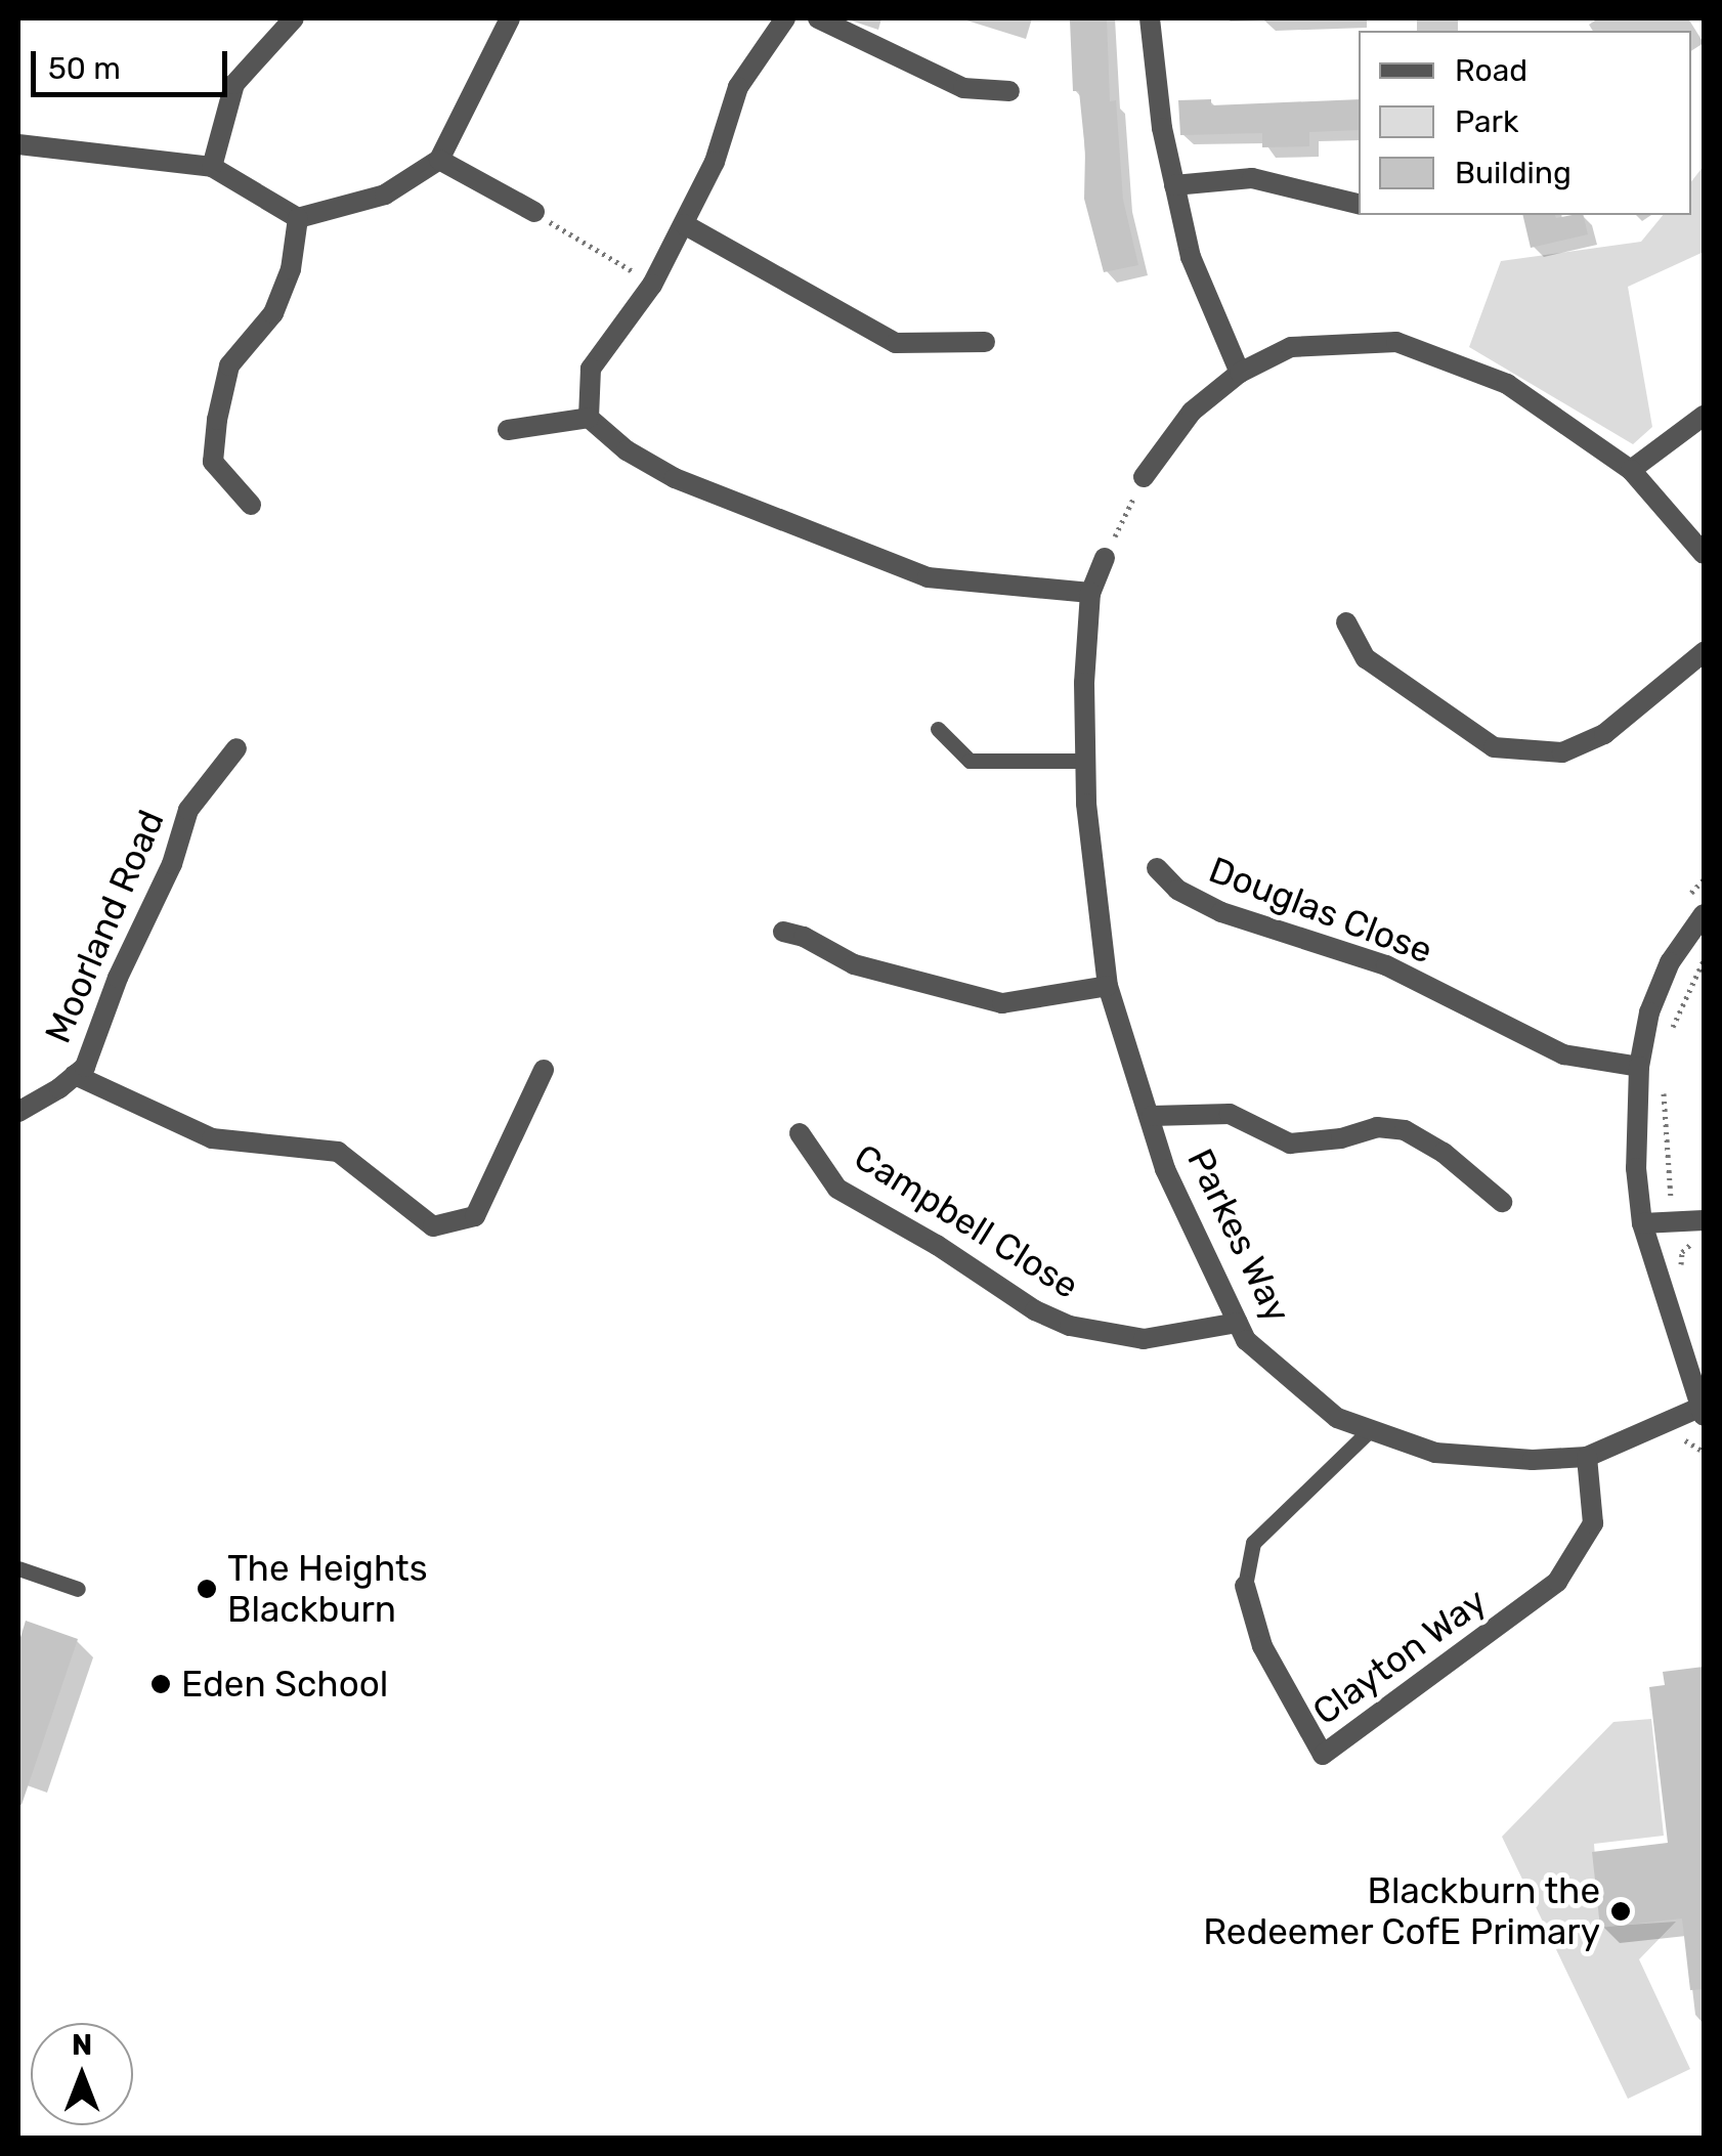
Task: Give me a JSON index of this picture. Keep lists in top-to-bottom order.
{
  "streets": {
    "street": [
      "Douglas Close",
      "Moorland Road",
      "Campbell Close",
      "Parkes Way",
      "Clayton Way"
    ]
  },
  "crossings": [
    ["Campbell Close", "Parkes Way"],
    ["Parkes Way", "Clayton Way"]
  ],
  "places": ["The Heights Blackburn", "Eden School", "Blackburn the Redeemer CofE Primary"],
  "legend": ["Road", "Park", "Building"],
  "scale_bar": "50 m",
  "north": "top"
}
